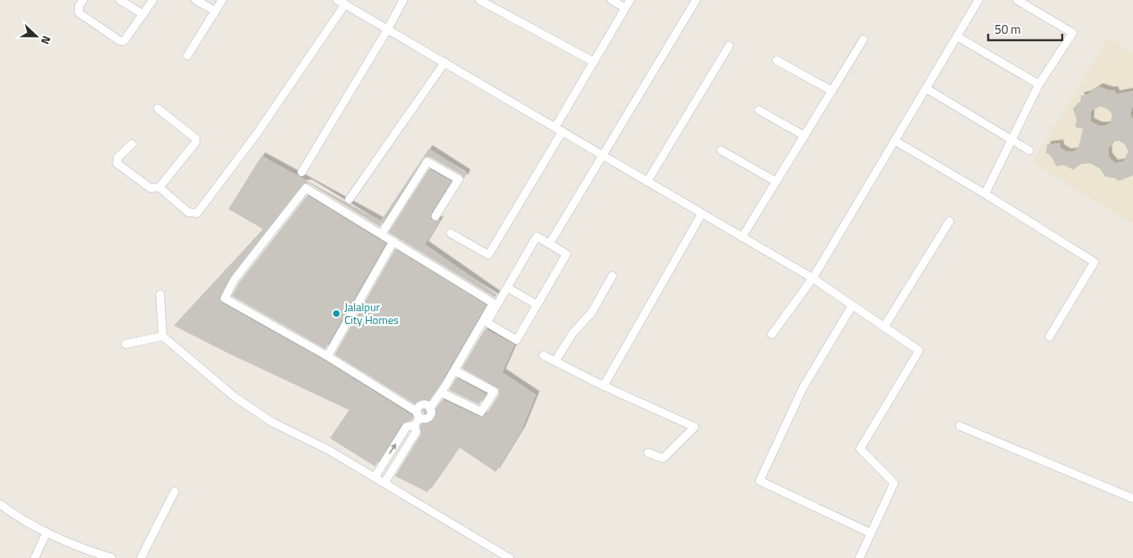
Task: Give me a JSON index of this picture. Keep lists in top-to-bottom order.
{
  "places": ["Jalalpur City Homes"],
  "scale_bar": "50 m",
  "north": "right"
}
